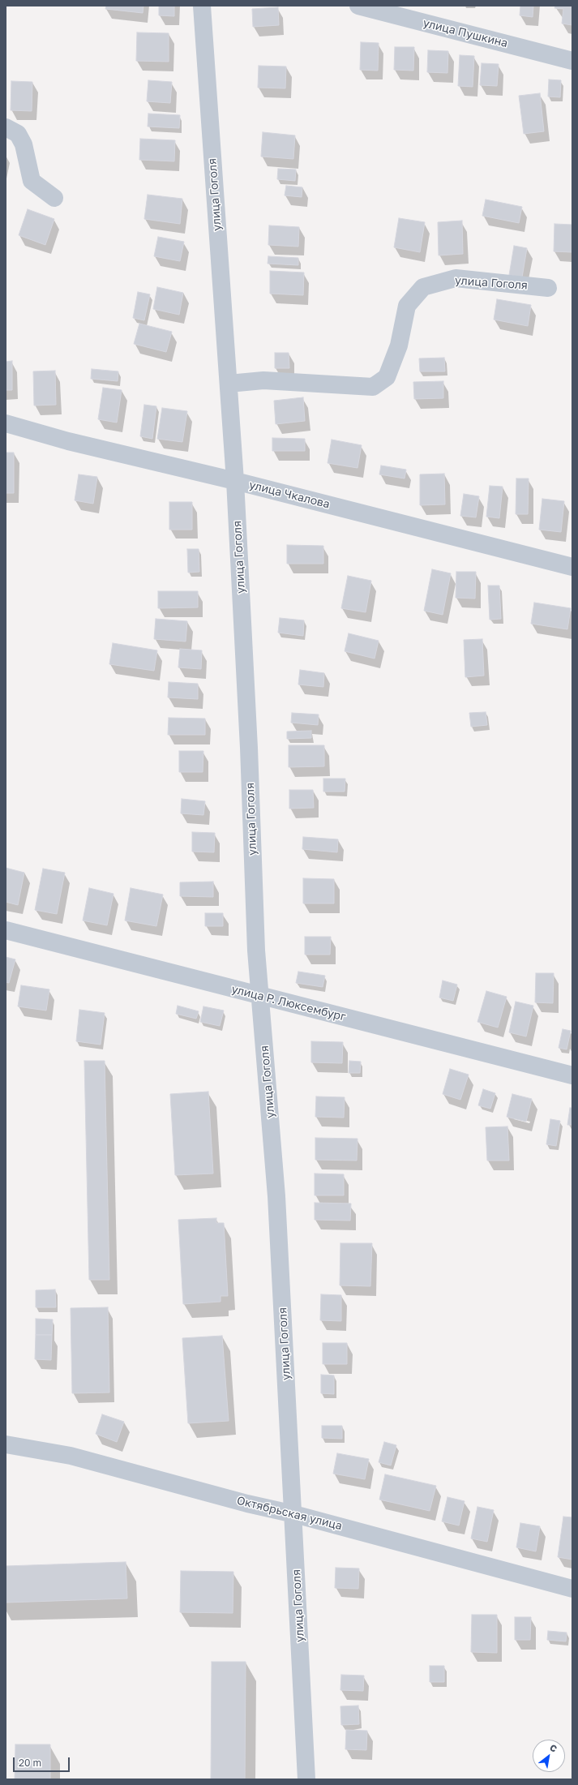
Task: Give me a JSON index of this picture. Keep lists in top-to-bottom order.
{
  "streets": {
    "street": [
      "улица Пушкина",
      "улица Гоголя",
      "улица Чкалова",
      "улица Р. Люксембург",
      "Октябрьская улица"
    ]
  },
  "crossings": [
    ["улица Гоголя", "улица Чкалова"],
    ["улица Гоголя", "улица Р. Люксембург"],
    ["улица Гоголя", "Октябрьская улица"]
  ],
  "scale_bar": "20 m",
  "north": "top right"
}
